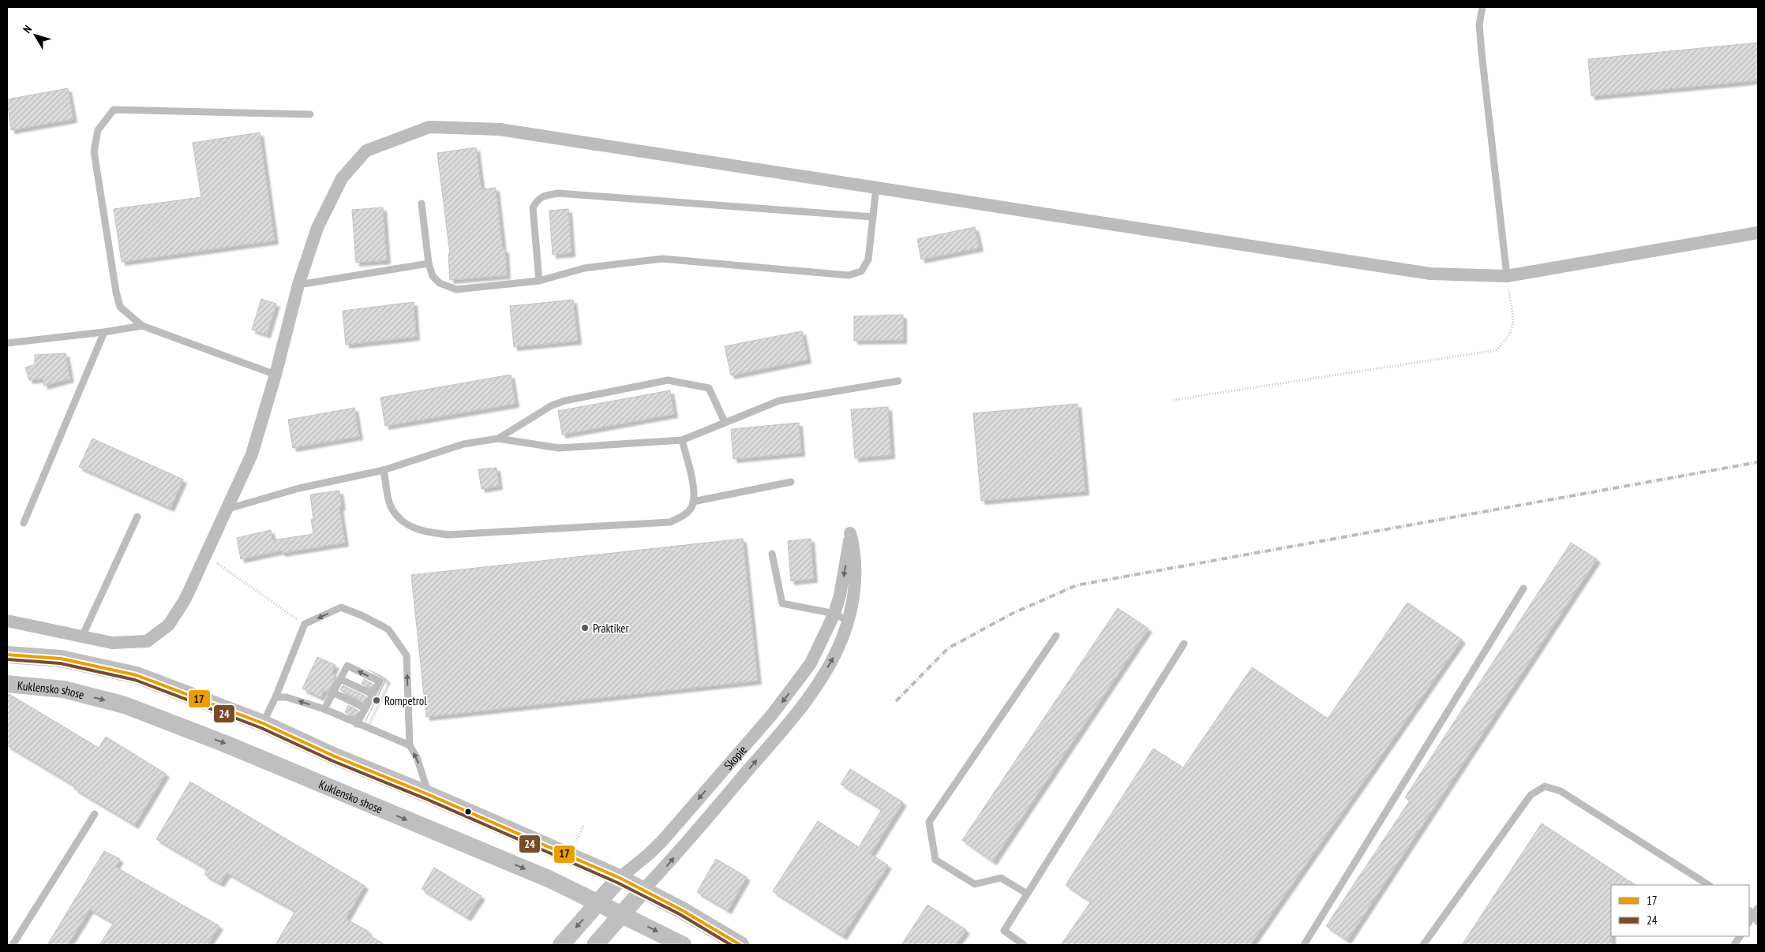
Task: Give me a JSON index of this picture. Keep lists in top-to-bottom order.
{
  "streets": {
    "main road": ["Kuklensko shose", "Skopie"]
  },
  "crossings": [
    ["Kuklensko shose", "Skopie"]
  ],
  "places": ["Praktiker", "Rompetrol"],
  "lines": ["transit line 17", "transit line 24"],
  "legend": ["17", "24"],
  "north": "top left"
}
